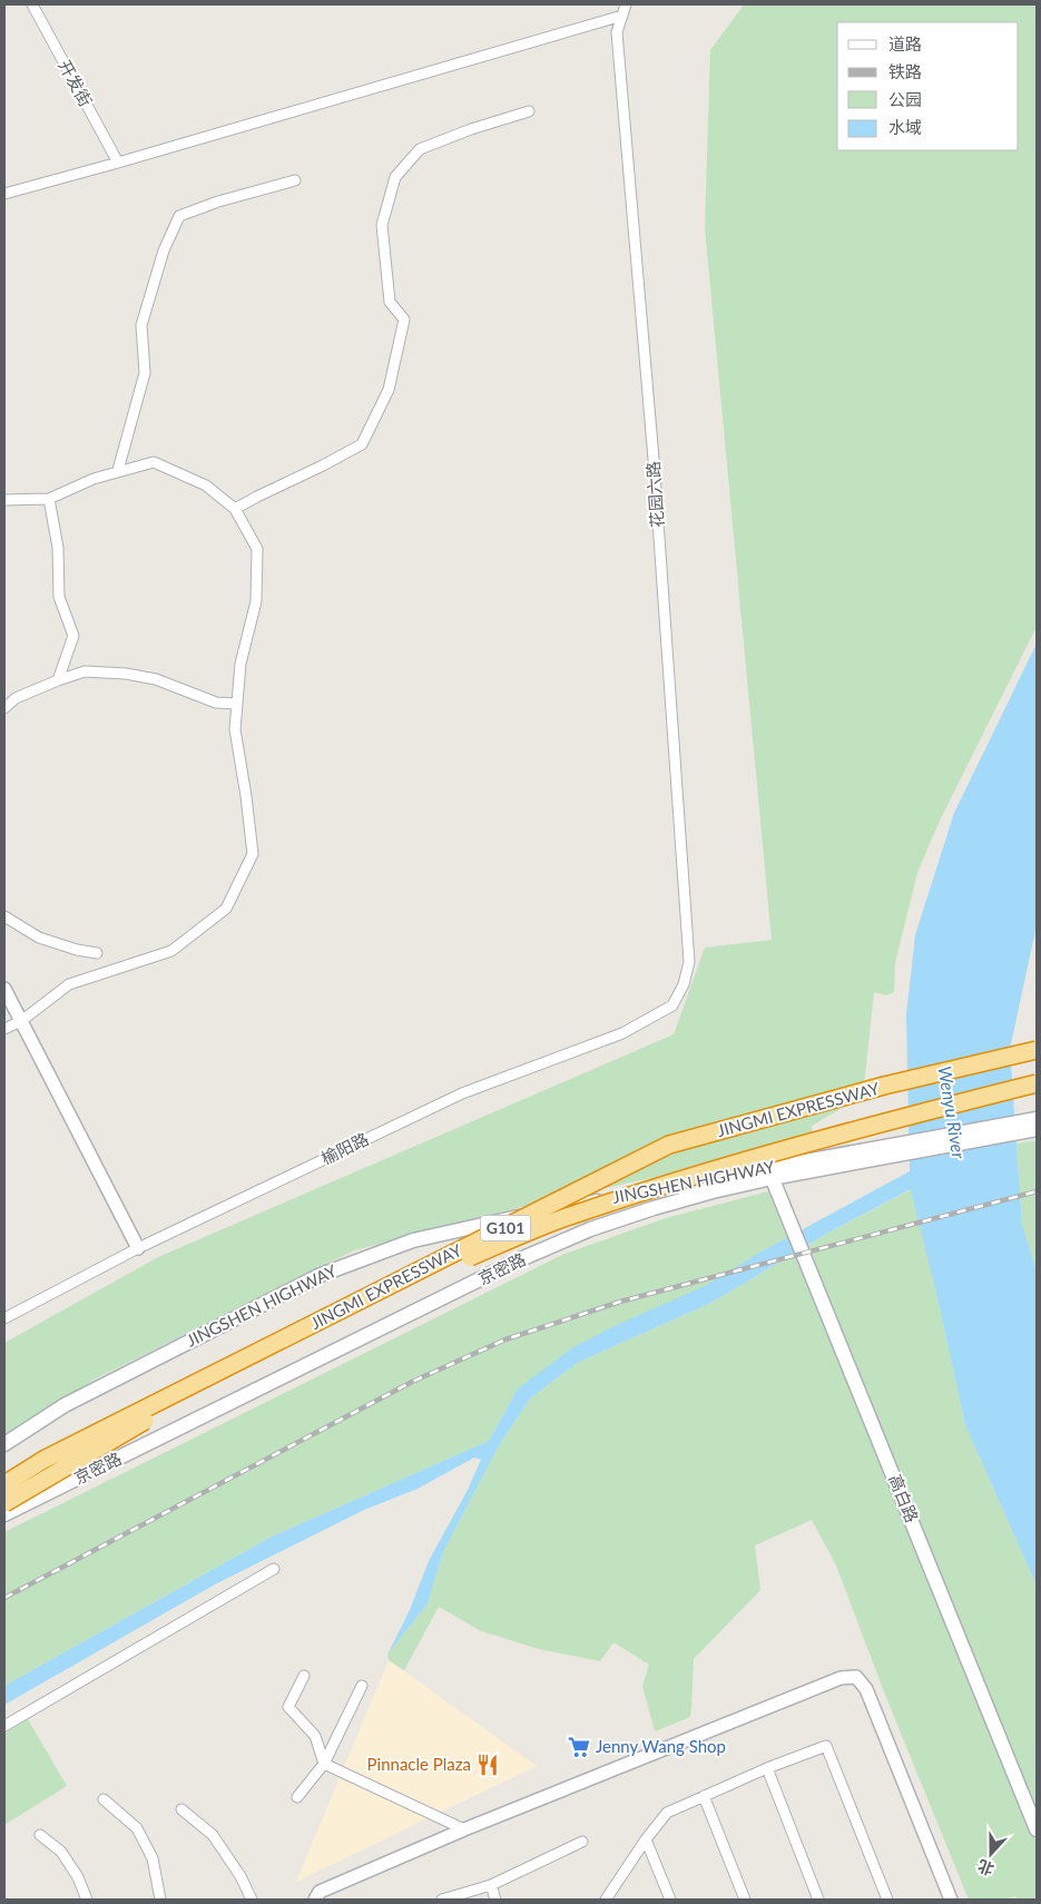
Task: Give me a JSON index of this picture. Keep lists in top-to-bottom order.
{
  "streets": {
    "highway": ["JINGMI EXPRESSWAY", "G101"],
    "main road": ["JINGSHEN HIGHWAY", "京密路", "高白路"],
    "street": ["开发街", "花园六路", "榆阳路"]
  },
  "crossings": [
    ["花园六路", "榆阳路"],
    ["JINGSHEN HIGHWAY", "G101"],
    ["JINGSHEN HIGHWAY", "京密路"],
    ["JINGSHEN HIGHWAY", "高白路"],
    ["京密路", "高白路"]
  ],
  "water": ["Wenyu River"],
  "places": {
    "supermarket": ["Jenny Wang Shop"],
    "restaurant": ["Pinnacle Plaza"]
  },
  "legend": [
    "道路",
    "铁路",
    "公园",
    "水域"
  ],
  "north": "bottom"
}
